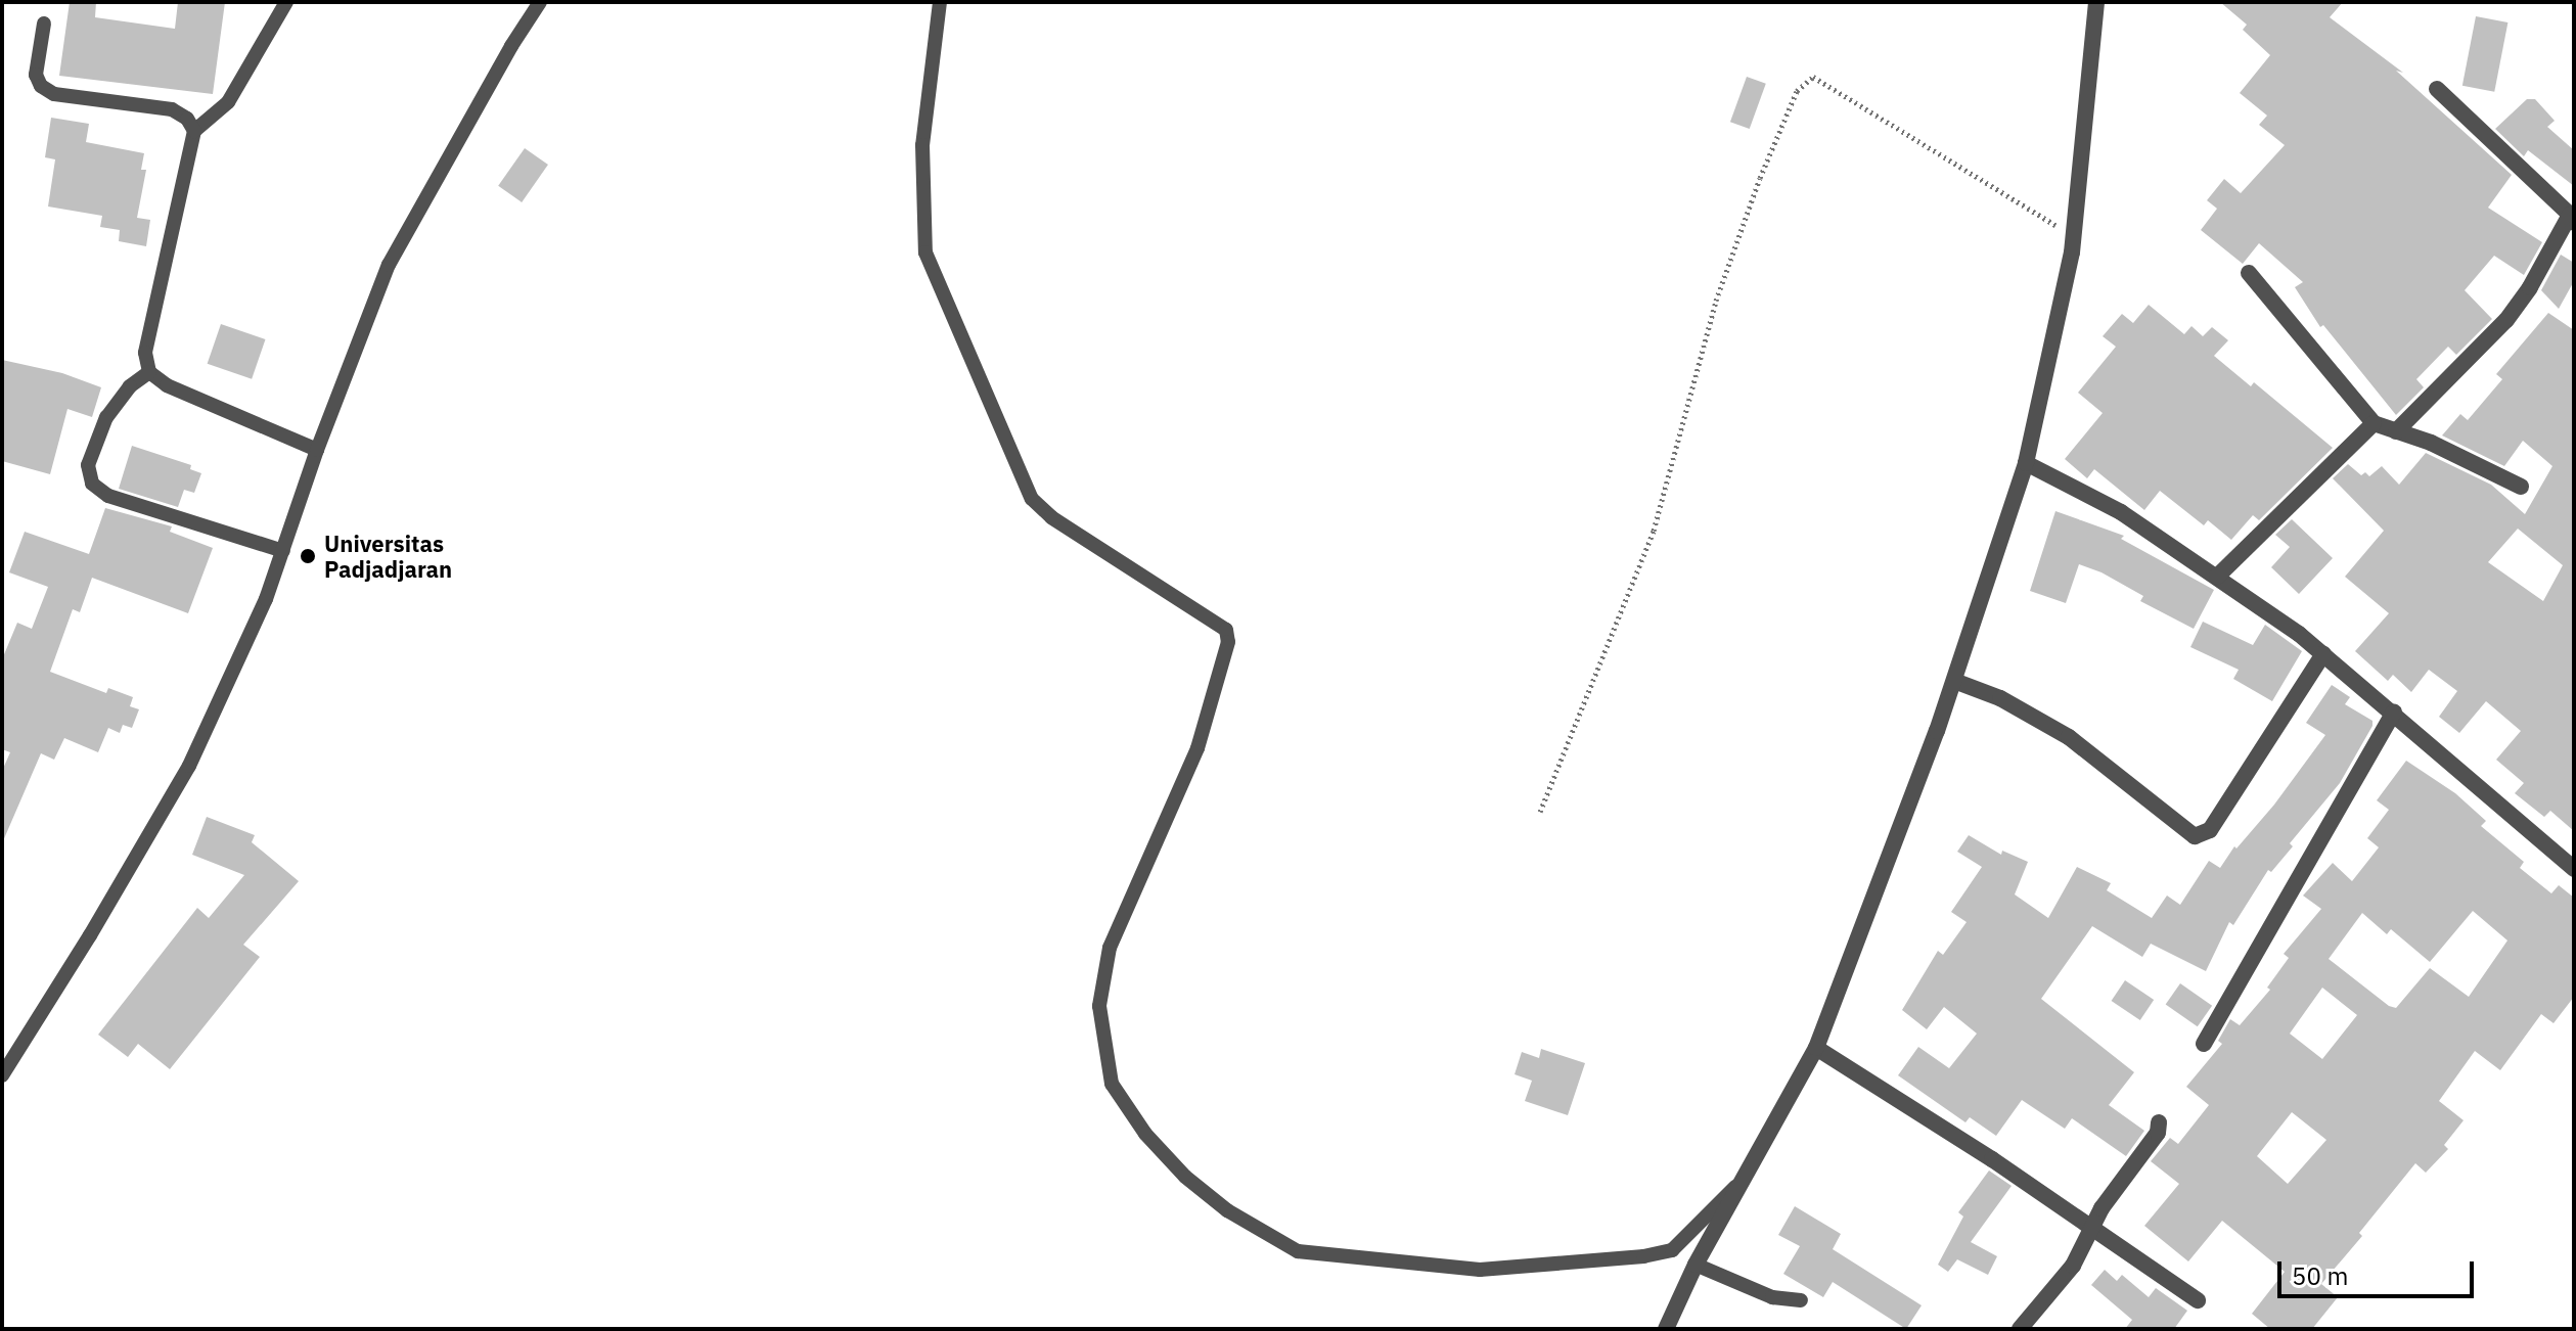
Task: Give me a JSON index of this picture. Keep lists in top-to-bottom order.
{
  "places": ["Universitas Padjadjaran"],
  "scale_bar": "50 m"
}
